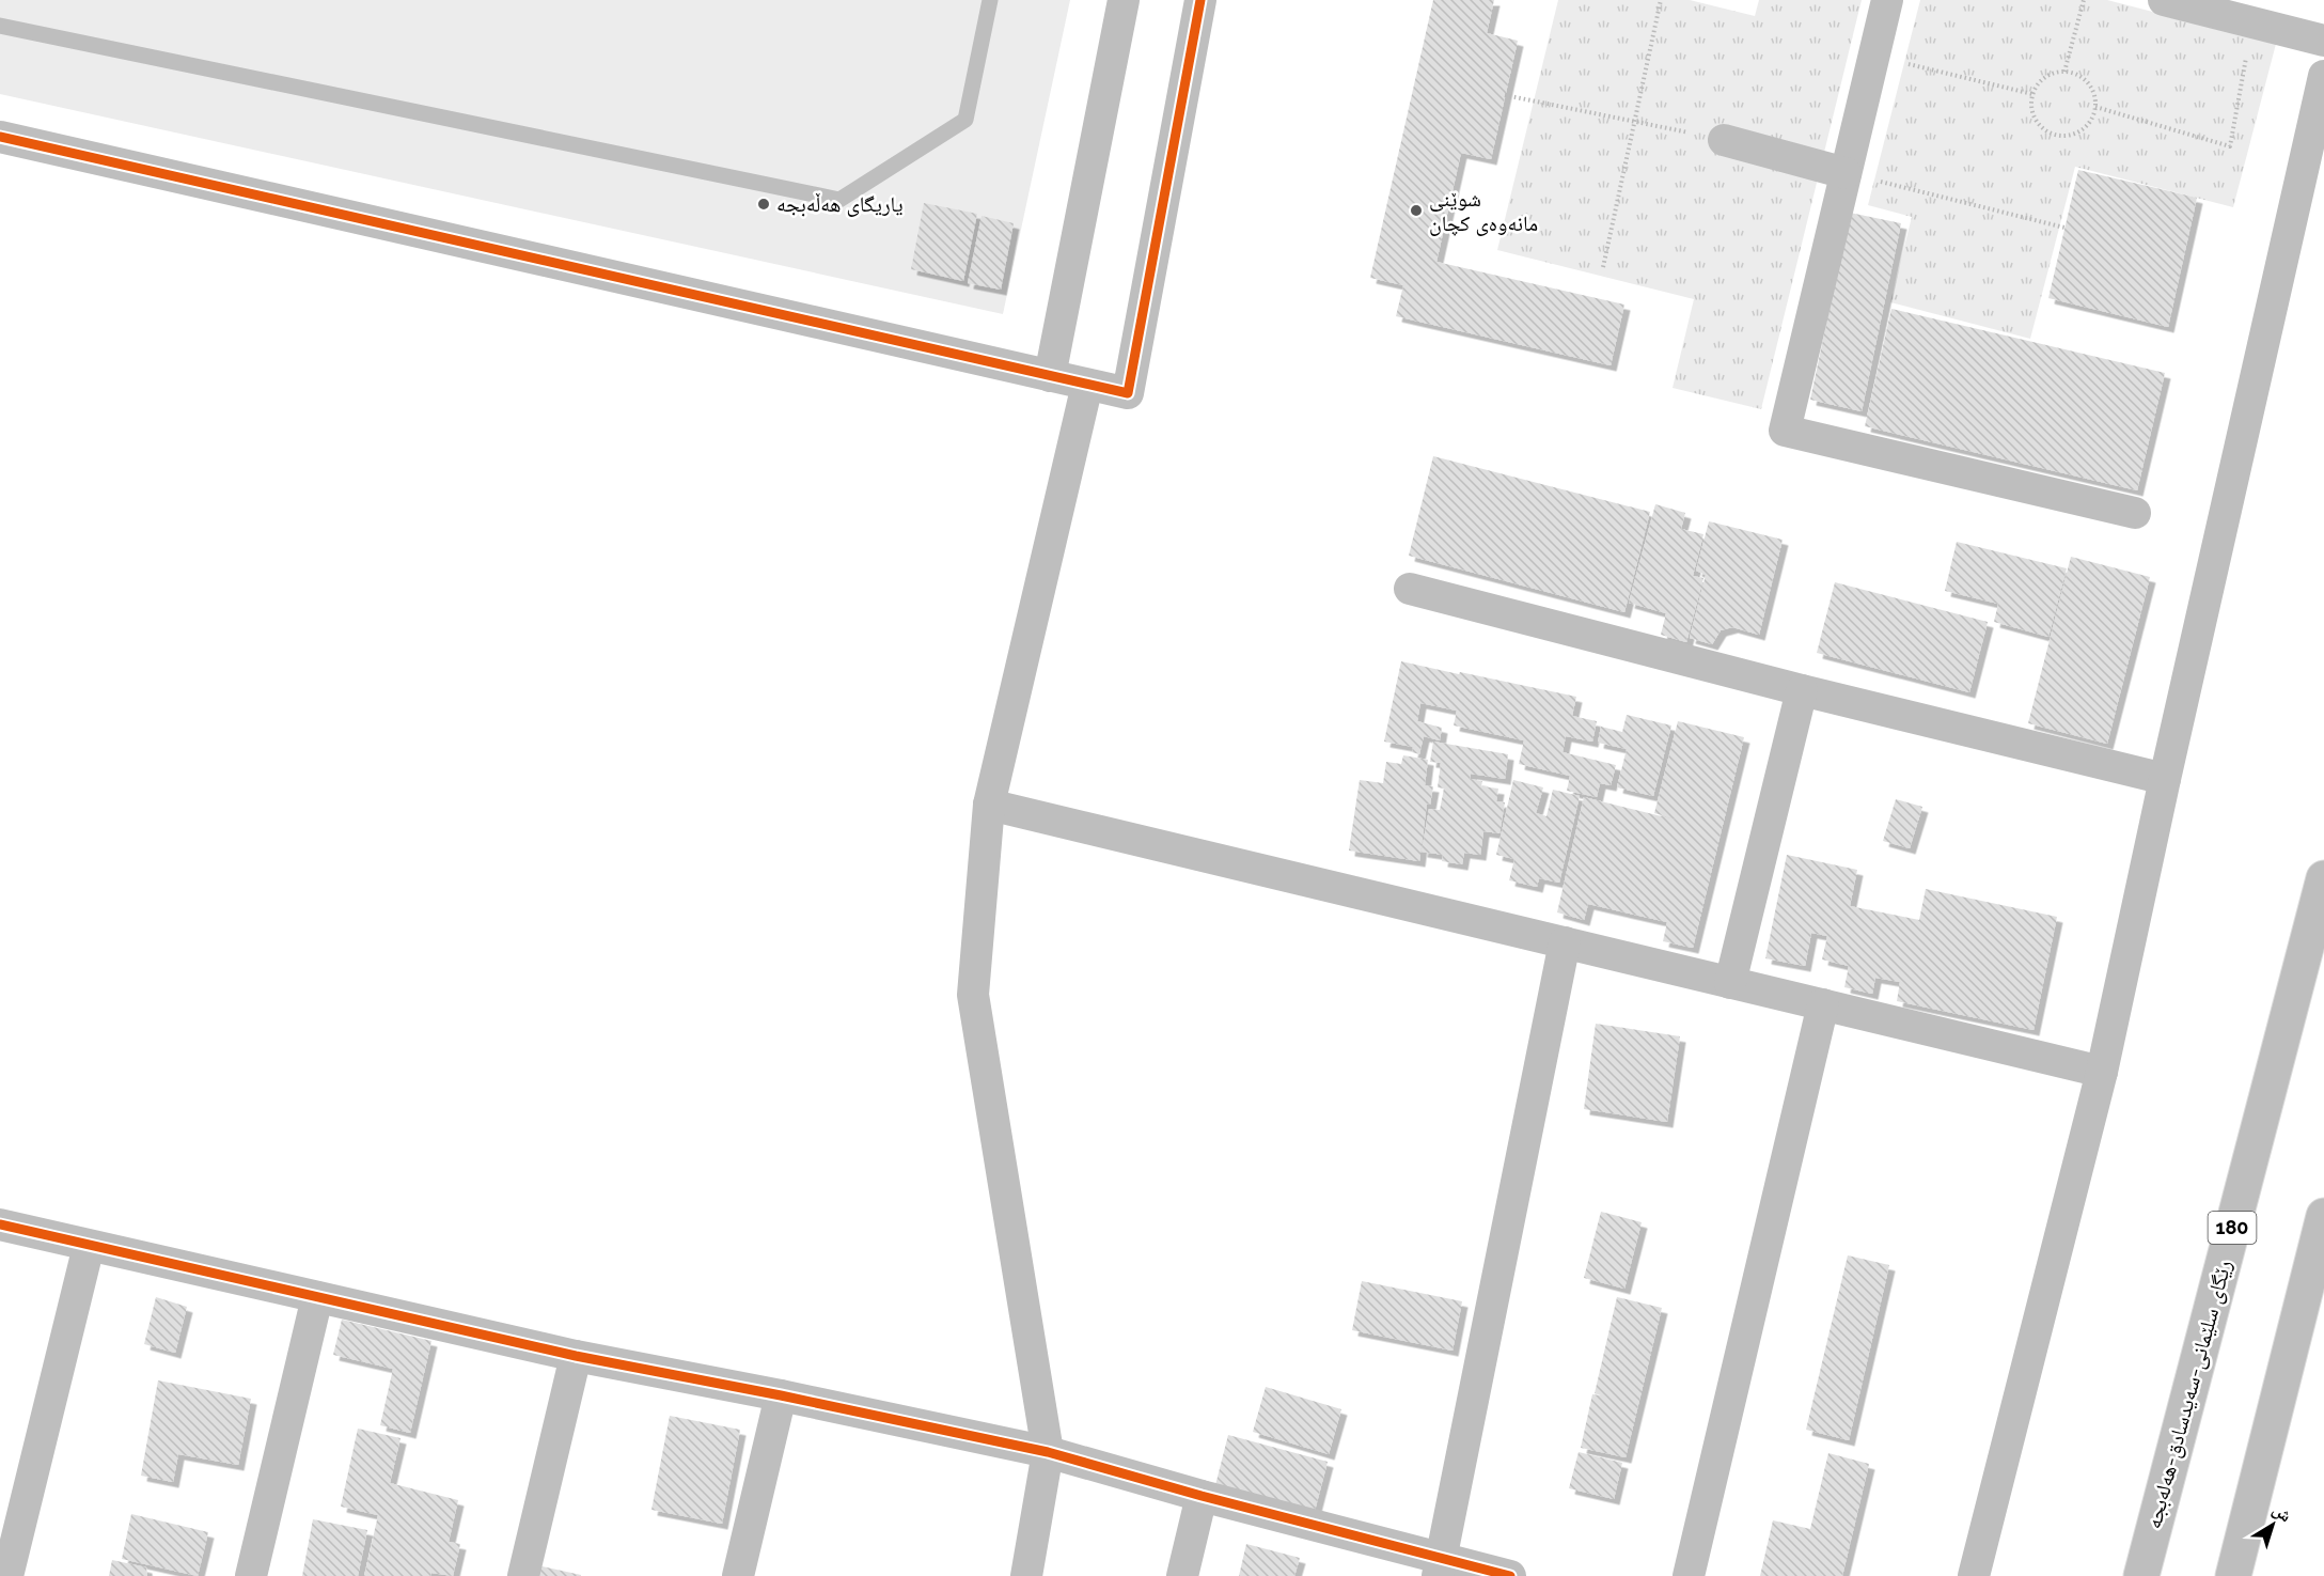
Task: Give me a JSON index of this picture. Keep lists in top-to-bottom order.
{
  "streets": {
    "highway": ["180", "رێگای سلێمانی-سەیدسادق-هەلەبجە"]
  },
  "places": ["یاریگای هەڵەبجە", "شوێنی مانەوەی کچان"],
  "north": "top right"
}
